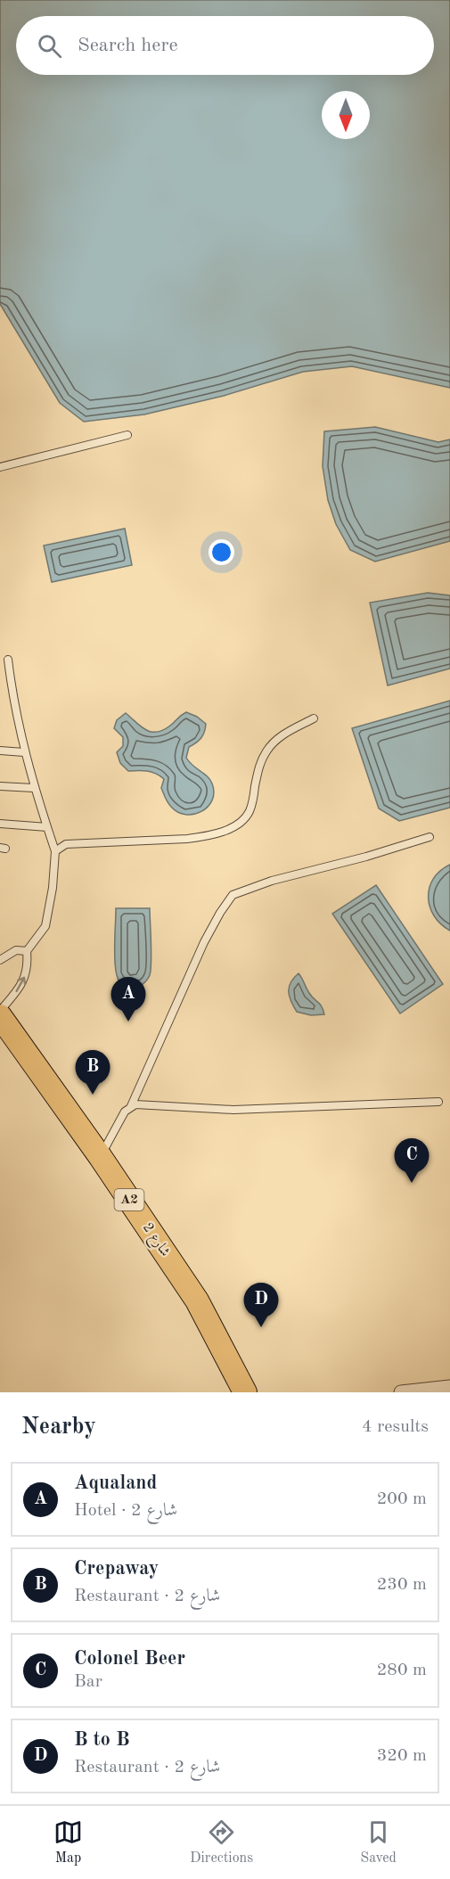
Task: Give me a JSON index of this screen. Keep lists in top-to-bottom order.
{
  "streets": {
    "main road": ["A2", "شارع 2"]
  },
  "north": "bottom",
  "page": {
    "search": "Search here",
    "pins": [
      "A",
      "B",
      "C",
      "D"
    ],
    "heading": ["Nearby", "4 results"],
    "list": [
      {
        "mark": "A",
        "name": "Aqualand",
        "note": "Hotel · شارع 2",
        "value": "200 m"
      },
      {
        "mark": "B",
        "name": "Crepaway",
        "note": "Restaurant · شارع 2",
        "value": "230 m"
      },
      {
        "mark": "C",
        "name": "Colonel Beer",
        "note": "Bar",
        "value": "280 m"
      },
      {
        "mark": "D",
        "name": "B to B",
        "note": "Restaurant · شارع 2",
        "value": "320 m"
      }
    ],
    "nav": ["Map", "Directions", "Saved"]
  }
}
